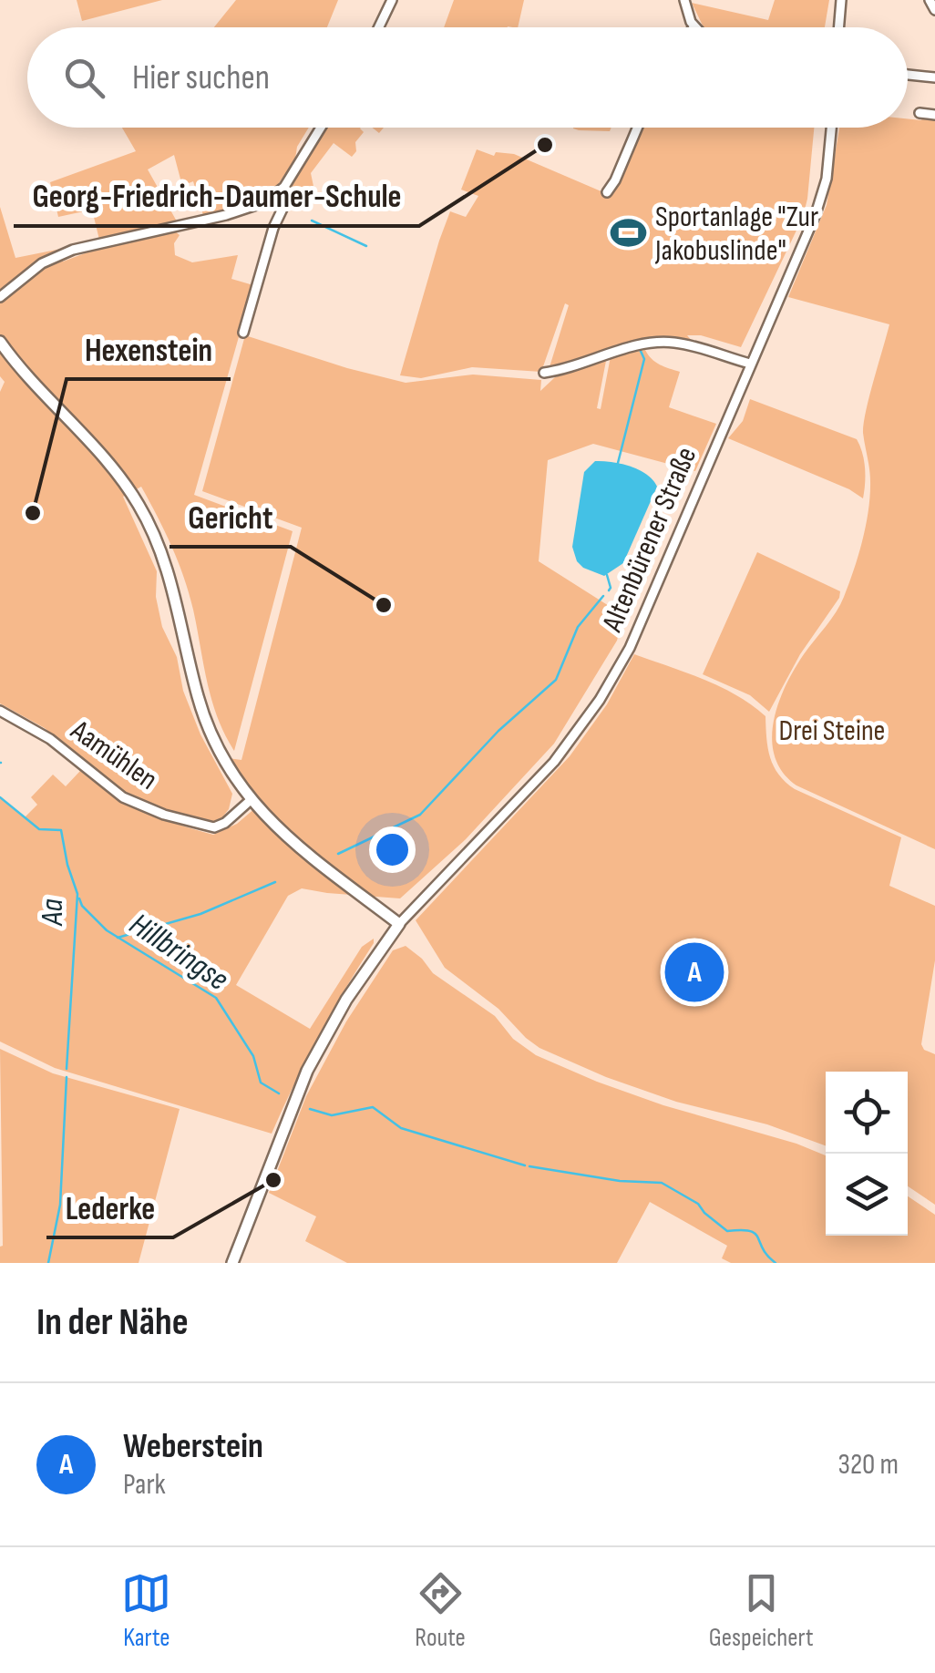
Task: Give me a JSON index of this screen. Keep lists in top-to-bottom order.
{
  "streets": {
    "street": ["Altenbürener Straße", "Aamühlen"]
  },
  "water": ["Aa", "Hillbringse"],
  "parks": ["Drei Steine"],
  "places": {
    "other": [
      "Georg-Friedrich-Daumer-Schule",
      "Hexenstein",
      "Gericht",
      "Lederke"
    ],
    "sports": ["Sportanlage \"Zur Jakobuslinde\""]
  },
  "page": {
    "search": "Hier suchen",
    "pins": "A",
    "heading": "In der Nähe",
    "list": [
      {
        "mark": "A",
        "name": "Weberstein",
        "note": "Park",
        "value": "320 m"
      }
    ],
    "nav": ["Karte", "Route", "Gespeichert"]
  }
}
